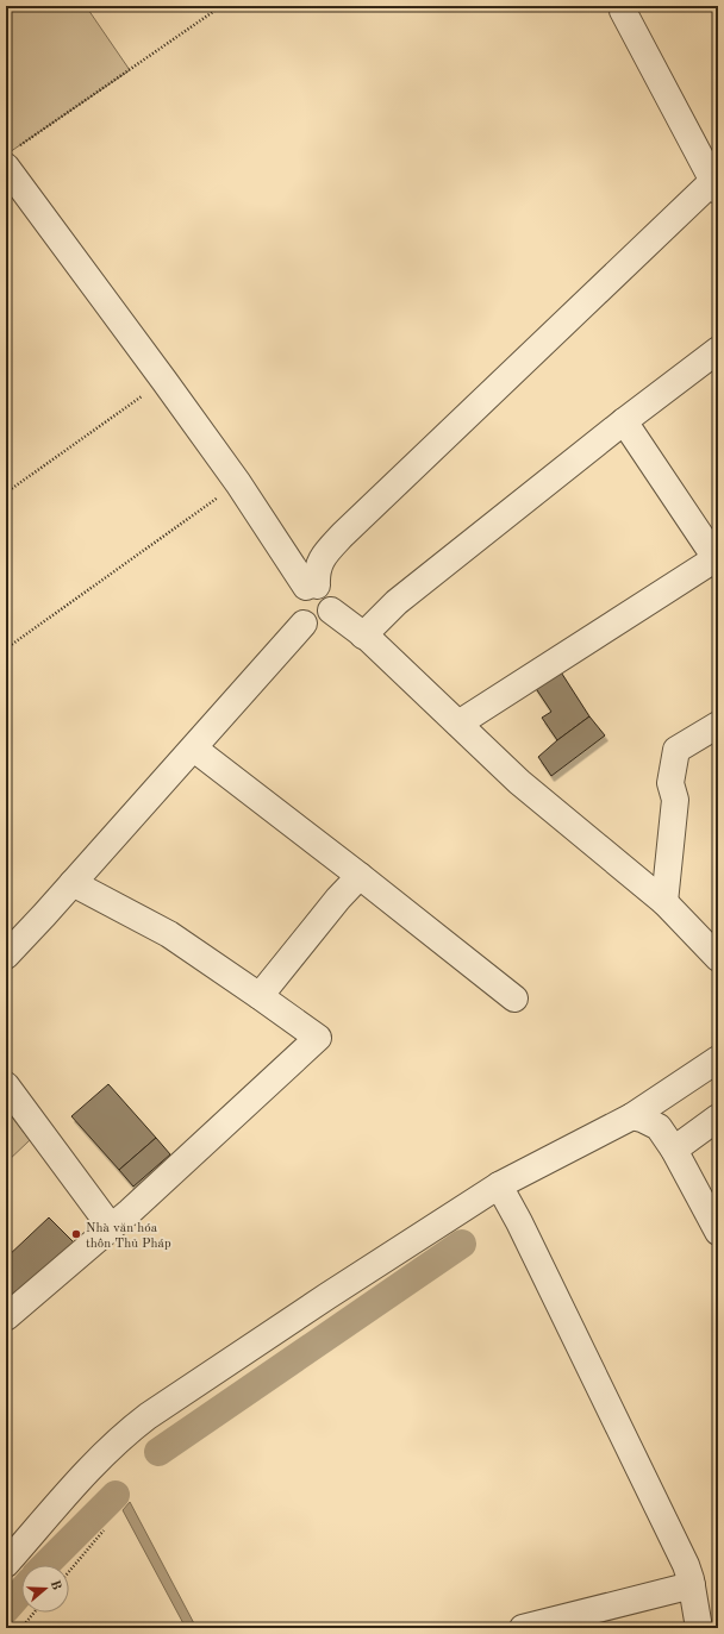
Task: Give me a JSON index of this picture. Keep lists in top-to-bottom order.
{
  "places": ["Nhà văn hóa thôn Thủ Pháp"],
  "north": "right"
}
